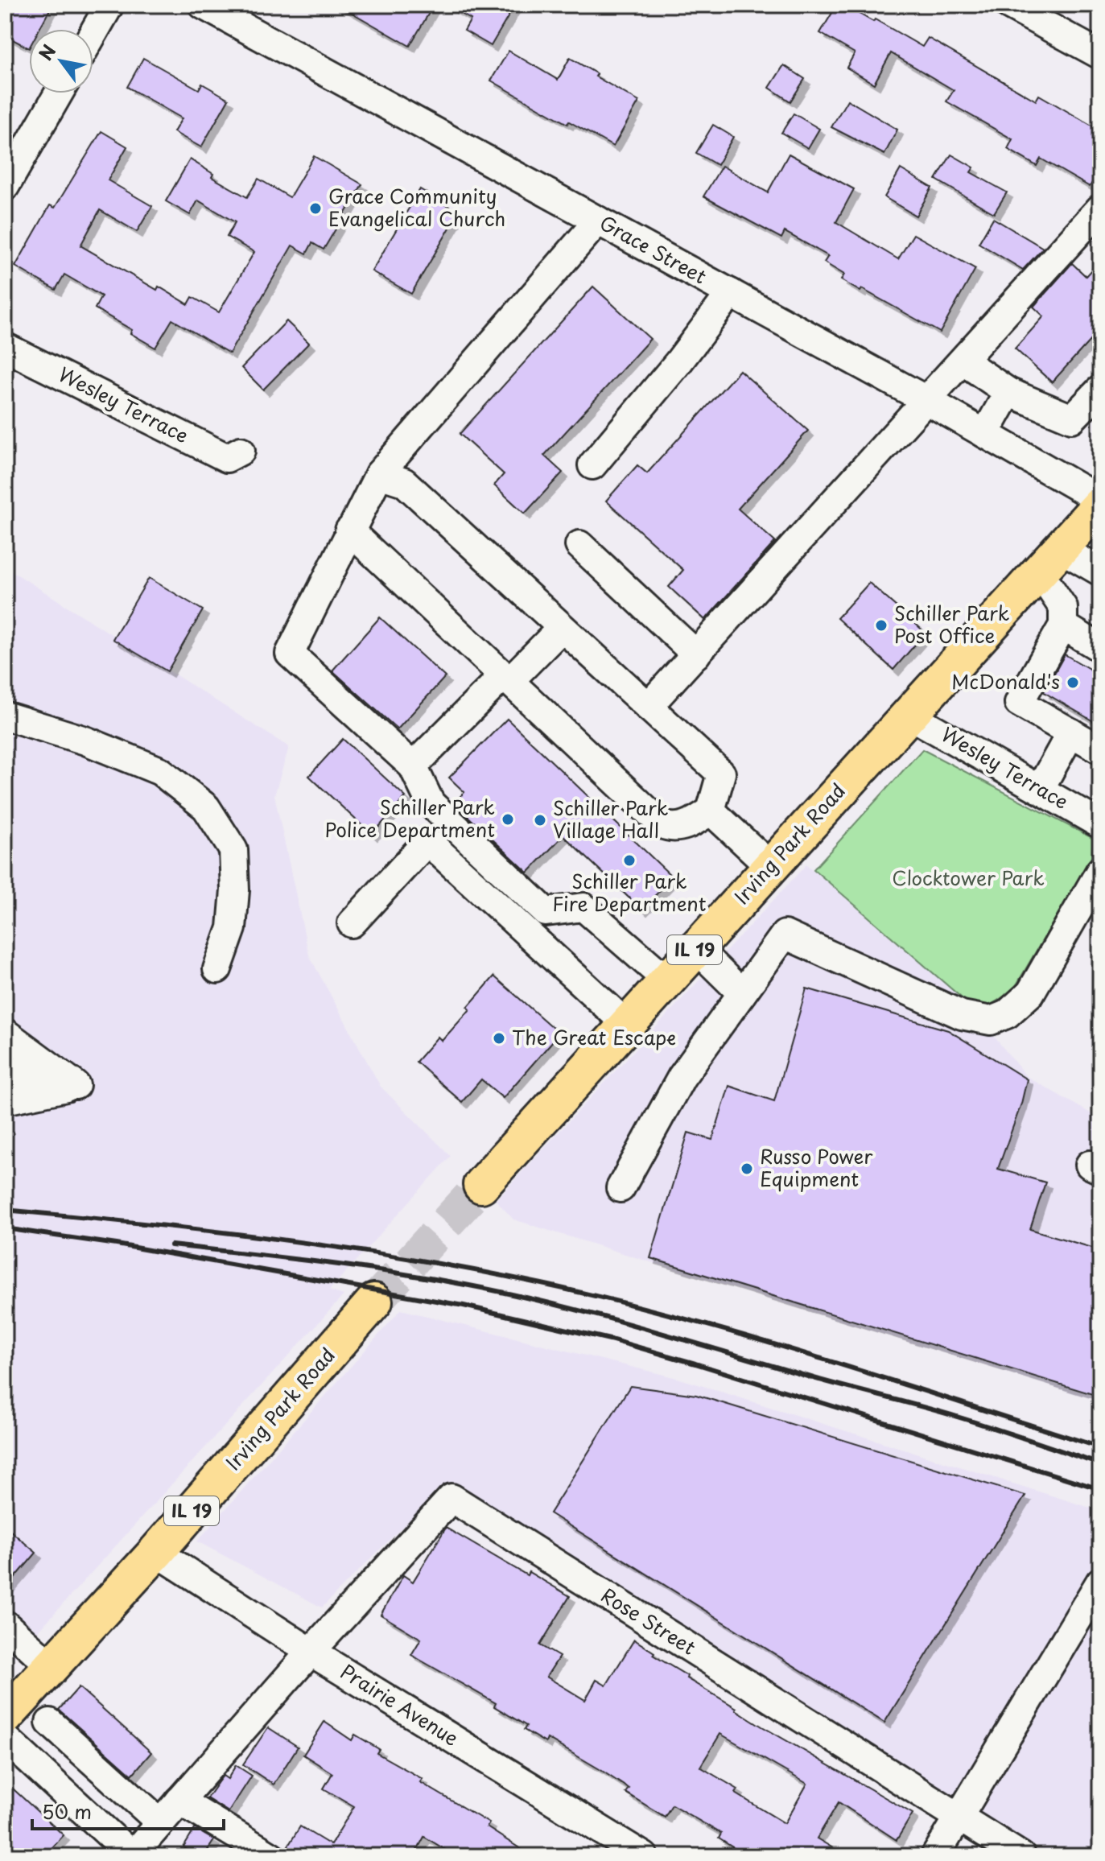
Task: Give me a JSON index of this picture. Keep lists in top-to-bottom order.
{
  "streets": {
    "main road": ["Irving Park Road", "IL 19"],
    "street": [
      "Grace Street",
      "Wesley Terrace",
      "Rose Street",
      "Prairie Avenue"
    ]
  },
  "crossings": [
    ["Wesley Terrace", "Irving Park Road"],
    ["Irving Park Road", "Prairie Avenue"],
    ["Rose Street", "Prairie Avenue"]
  ],
  "parks": ["Clocktower Park"],
  "places": [
    "Grace Community Evangelical Church",
    "Schiller Park Post Office",
    "McDonald's",
    "Schiller Park Police Department",
    "Schiller Park Village Hall",
    "Schiller Park Fire Department",
    "The Great Escape",
    "Russo Power Equipment"
  ],
  "scale_bar": "50 m",
  "north": "top left"
}
